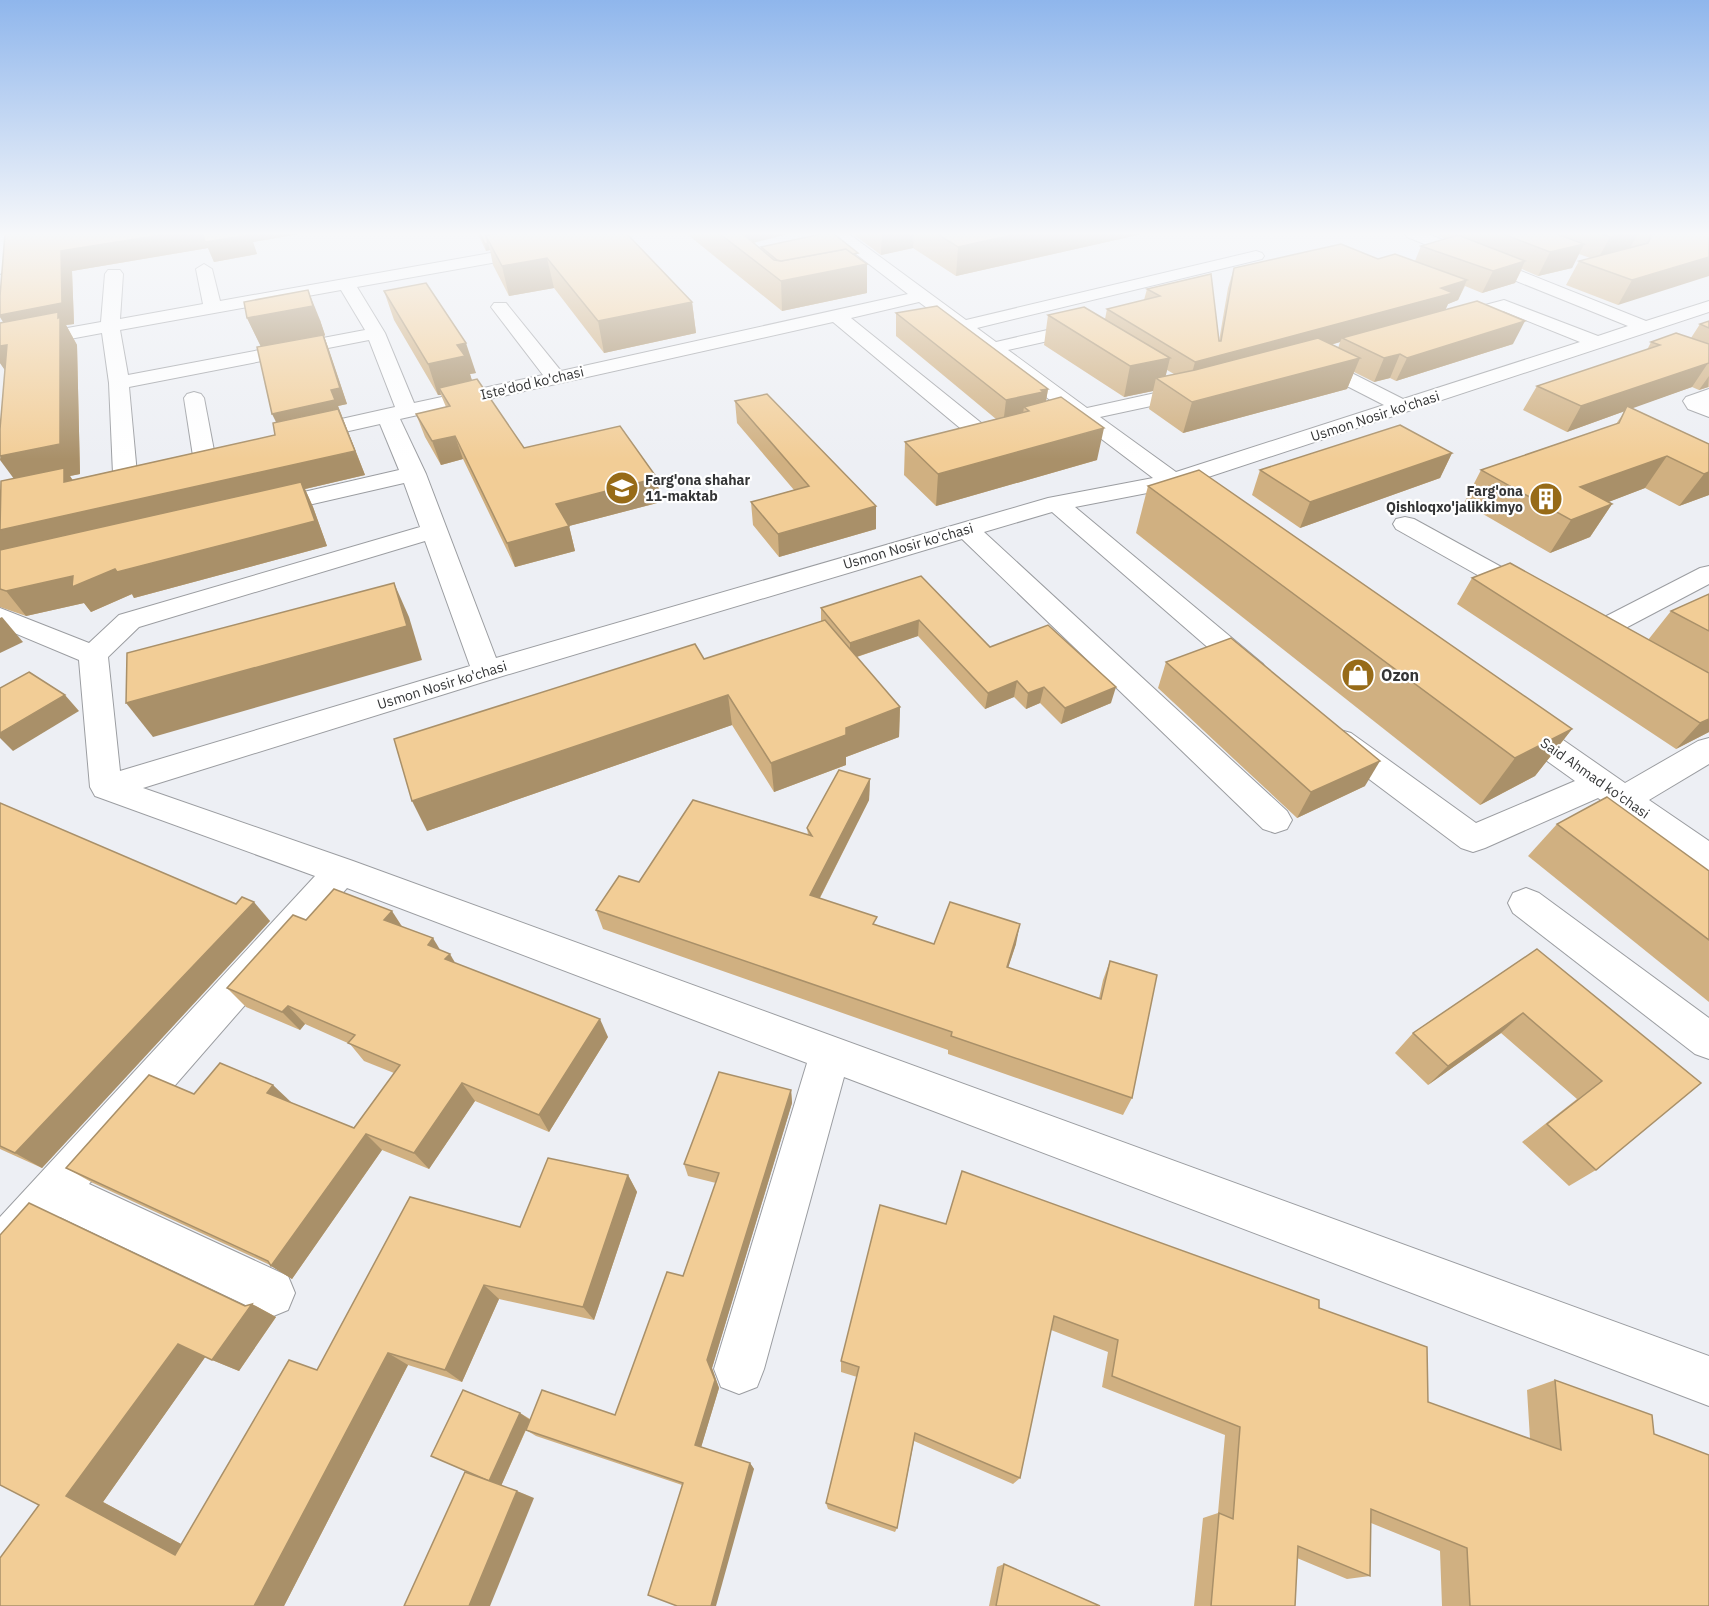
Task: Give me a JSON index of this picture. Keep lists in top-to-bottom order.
{
  "streets": {
    "street": ["Iste'dod ko'chasi", "Usmon Nosir ko'chasi", "Said Ahmad ko'chasi"]
  },
  "places": {
    "school or university": ["Farg'ona shahar 11-maktab"],
    "building": ["Farg'ona Qishloqxo'jalikkimyo"],
    "shop": ["Ozon"]
  }
}
